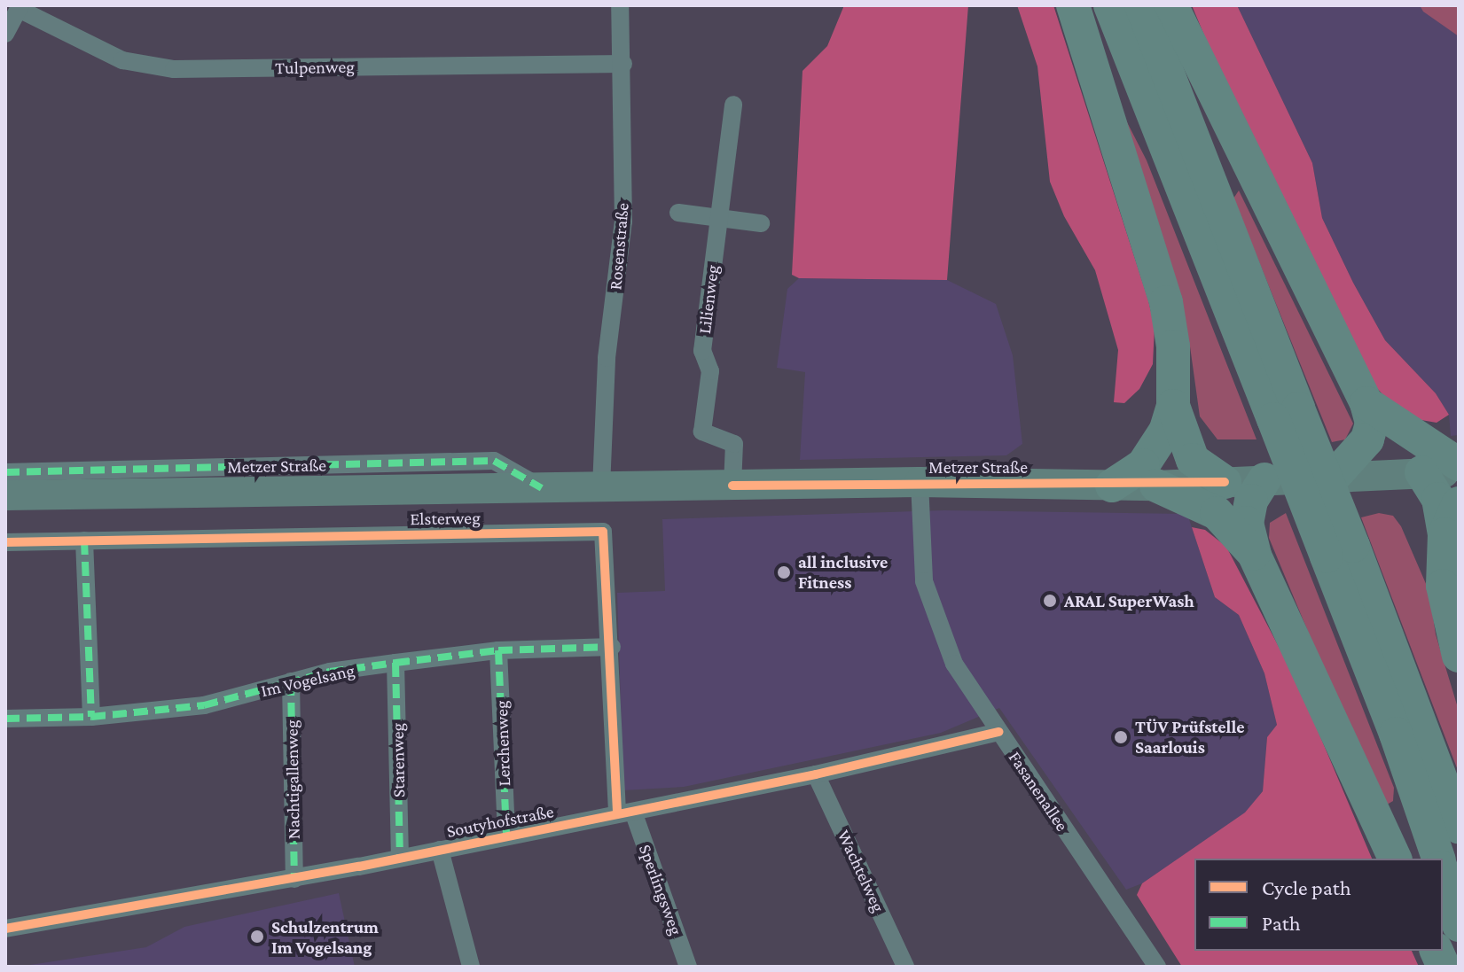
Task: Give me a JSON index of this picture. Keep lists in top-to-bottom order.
{
  "streets": {
    "main road": ["Metzer Straße"],
    "street": [
      "Tulpenweg",
      "Rosenstraße",
      "Lilienweg",
      "Elsterweg",
      "Im Vogelsang",
      "Lerchenweg",
      "Starenweg",
      "Nachtigallenweg",
      "Fasanenallee",
      "Soutyhofstraße",
      "Wachtelweg",
      "Sperlingsweg"
    ]
  },
  "crossings": [
    ["Tulpenweg", "Rosenstraße"],
    ["Rosenstraße", "Metzer Straße"],
    ["Lilienweg", "Metzer Straße"],
    ["Metzer Straße", "Fasanenallee"],
    ["Elsterweg", "Im Vogelsang"],
    ["Elsterweg", "Soutyhofstraße"],
    ["Elsterweg", "Sperlingsweg"],
    ["Im Vogelsang", "Lerchenweg"],
    ["Im Vogelsang", "Starenweg"],
    ["Im Vogelsang", "Nachtigallenweg"],
    ["Lerchenweg", "Soutyhofstraße"],
    ["Starenweg", "Soutyhofstraße"],
    ["Nachtigallenweg", "Soutyhofstraße"],
    ["Fasanenallee", "Soutyhofstraße"],
    ["Soutyhofstraße", "Wachtelweg"],
    ["Soutyhofstraße", "Sperlingsweg"]
  ],
  "places": [
    "all inclusive Fitness",
    "ARAL SuperWash",
    "TÜV Prüfstelle Saarlouis",
    "Schulzentrum Im Vogelsang"
  ],
  "legend": ["Cycle path", "Path"]
}
